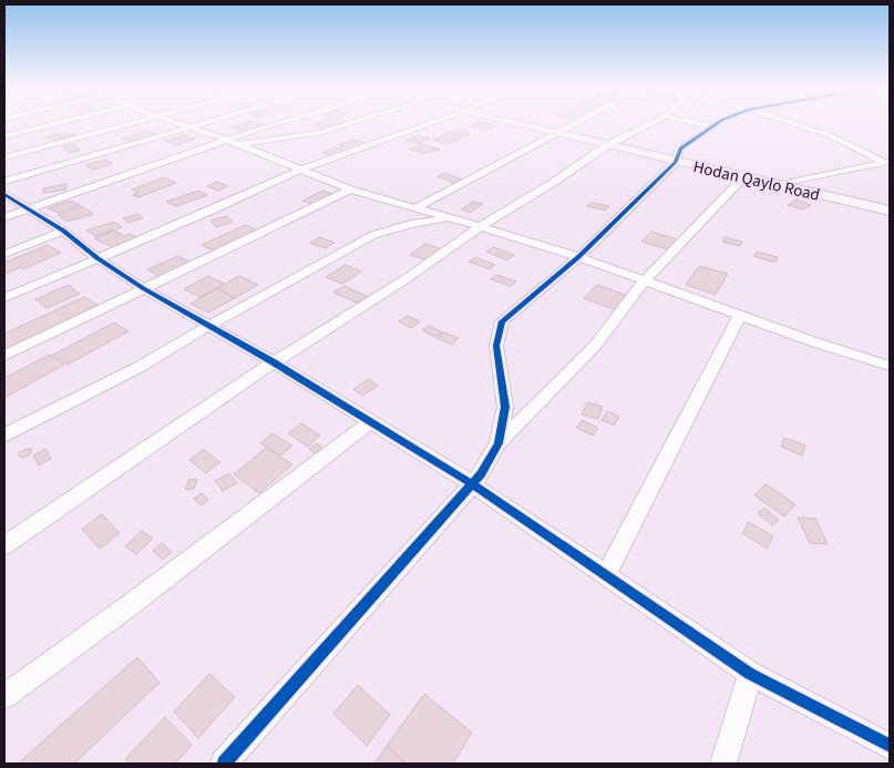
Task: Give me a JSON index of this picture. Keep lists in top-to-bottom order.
{
  "streets": {
    "street": ["Hodan Qaylo Road"]
  }
}
